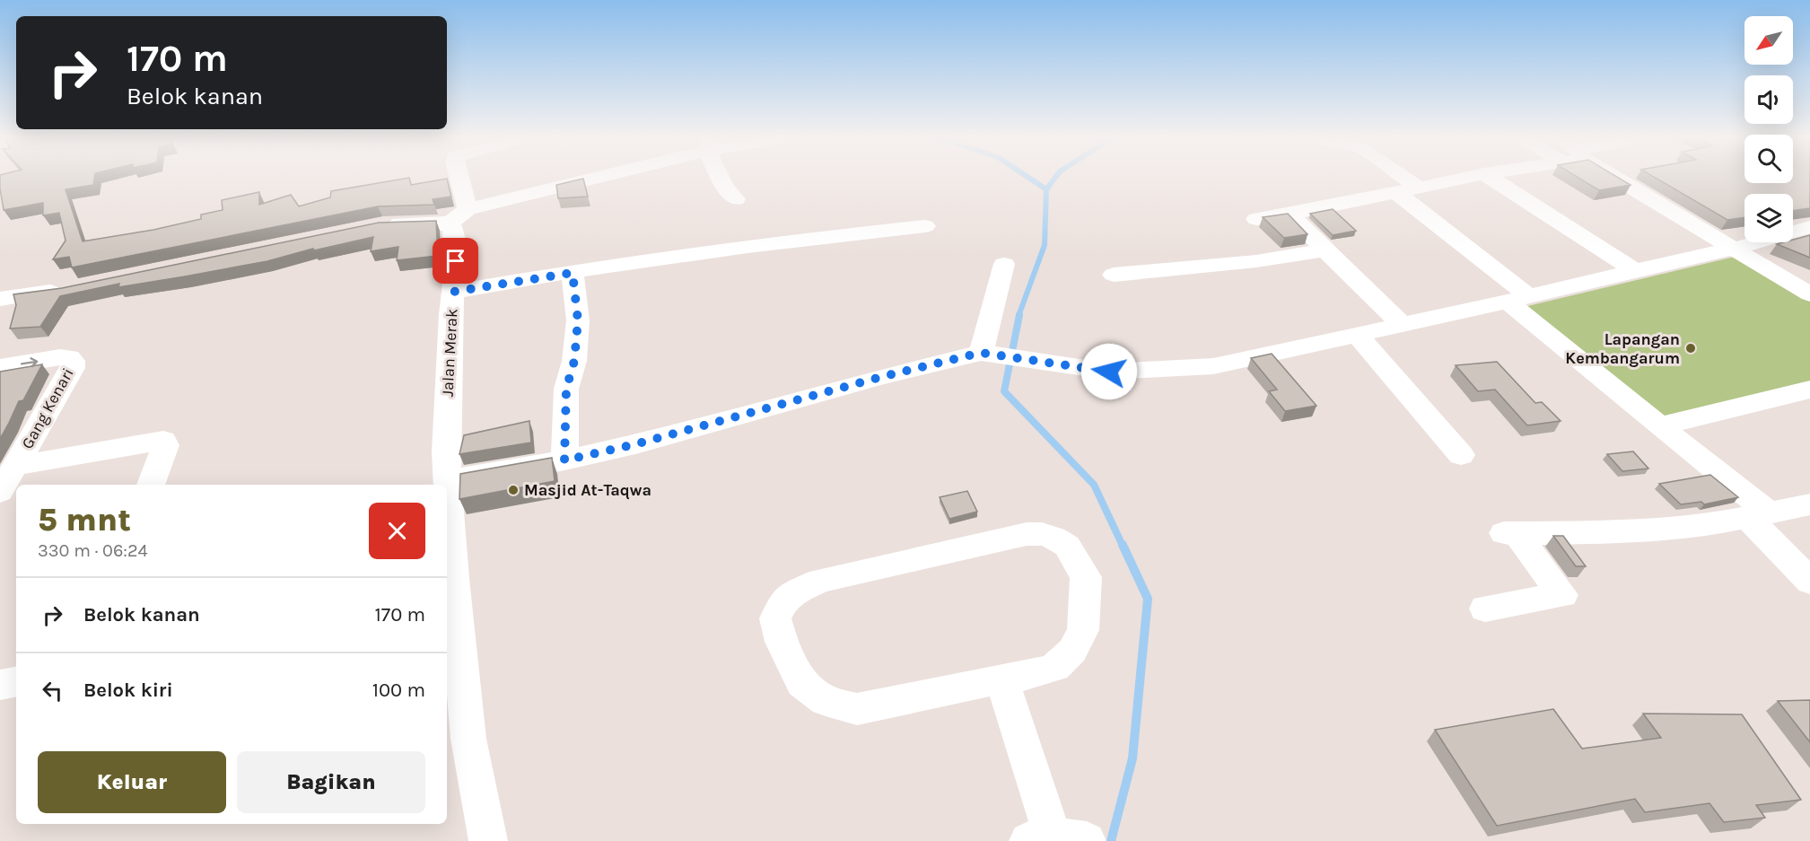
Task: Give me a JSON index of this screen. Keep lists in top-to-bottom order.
{
  "streets": {
    "street": ["Jalan Merak", "Gang Kenari"]
  },
  "places": ["Lapangan Kembangarum", "Masjid At-Taqwa"],
  "north": "bottom left",
  "page": {
    "turn": ["170 m", "Belok kanan"],
    "heading": ["5 mnt", "330 m · 06:24"],
    "list": [
      {
        "name": "Belok kanan",
        "value": "170 m"
      },
      {
        "name": "Belok kiri",
        "value": "100 m"
      }
    ],
    "buttons": ["Keluar", "Bagikan"]
  }
}
